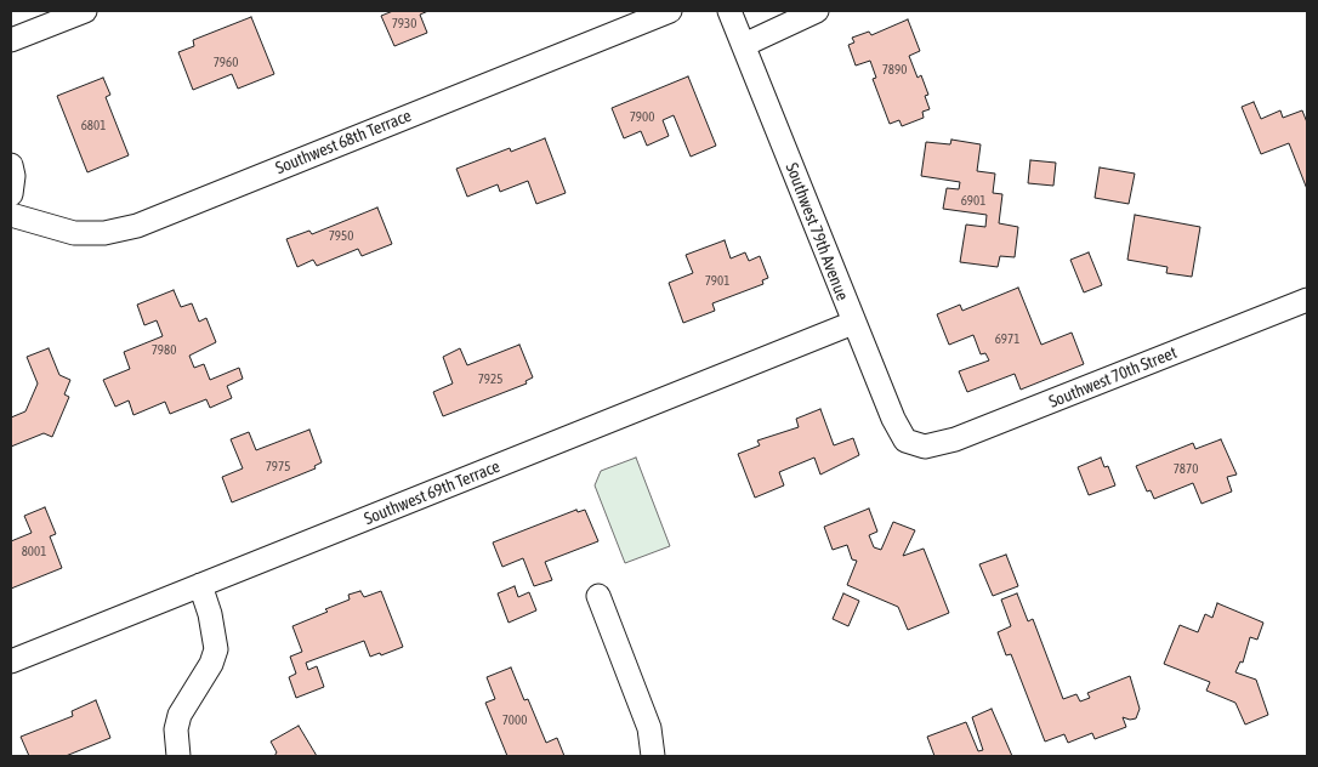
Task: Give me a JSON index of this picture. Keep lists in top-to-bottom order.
{
  "streets": {
    "street": [
      "Southwest 68th Terrace",
      "Southwest 79th Avenue",
      "Southwest 70th Street",
      "Southwest 69th Terrace"
    ]
  },
  "crossings": [
    ["Southwest 79th Avenue", "Southwest 70th Street"],
    ["Southwest 79th Avenue", "Southwest 69th Terrace"]
  ],
  "house_numbers": [
    "7930",
    "7960",
    "7890",
    "7900",
    "6801",
    "6901",
    "7950",
    "7901",
    "6971",
    "7980",
    "7925",
    "7975",
    "7870",
    "8001",
    "7000"
  ]
}
